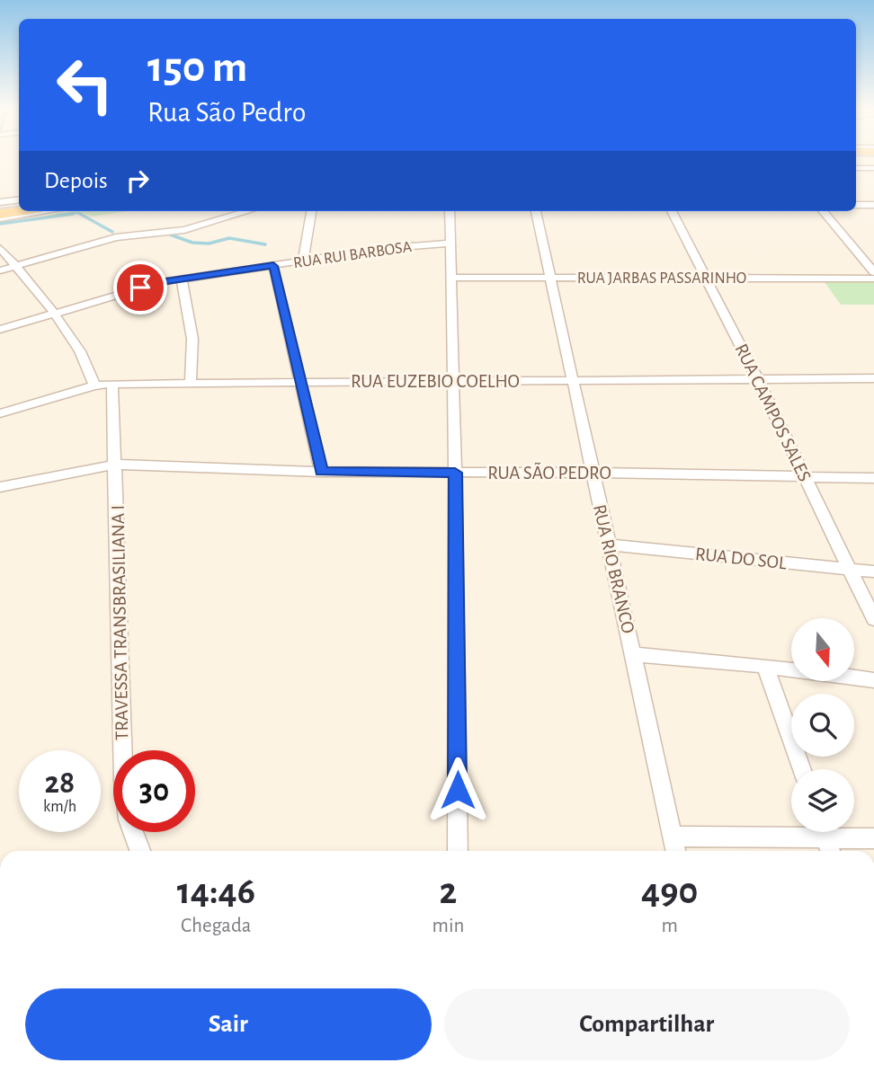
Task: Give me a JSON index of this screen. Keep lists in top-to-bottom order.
{
  "streets": {
    "street": [
      "RUA RUI BARBOSA",
      "RUA JARBAS PASSARINHO",
      "RUA EUZEBIO COELHO",
      "RUA CAMPOS SALES",
      "RUA SÃO PEDRO",
      "RUA DO SOL",
      "RUA RIO BRANCO",
      "TRAVESSA TRANSBRASILIANA I"
    ]
  },
  "crossings": [
    ["RUA JARBAS PASSARINHO", "RUA CAMPOS SALES"],
    ["RUA JARBAS PASSARINHO", "RUA RIO BRANCO"],
    ["RUA EUZEBIO COELHO", "RUA CAMPOS SALES"],
    ["RUA EUZEBIO COELHO", "RUA RIO BRANCO"],
    ["RUA EUZEBIO COELHO", "TRAVESSA TRANSBRASILIANA I"],
    ["RUA CAMPOS SALES", "RUA SÃO PEDRO"],
    ["RUA CAMPOS SALES", "RUA DO SOL"],
    ["RUA SÃO PEDRO", "RUA RIO BRANCO"],
    ["RUA SÃO PEDRO", "TRAVESSA TRANSBRASILIANA I"],
    ["RUA DO SOL", "RUA RIO BRANCO"]
  ],
  "north": "bottom",
  "page": {
    "turn": ["150 m", "Rua São Pedro"],
    "then": "Depois",
    "speed": "28 km/h",
    "limit": "30",
    "eta": [
      "14:46",
      "Chegada",
      "2",
      "min",
      "490",
      "m"
    ],
    "buttons": ["Sair", "Compartilhar"]
  }
}
